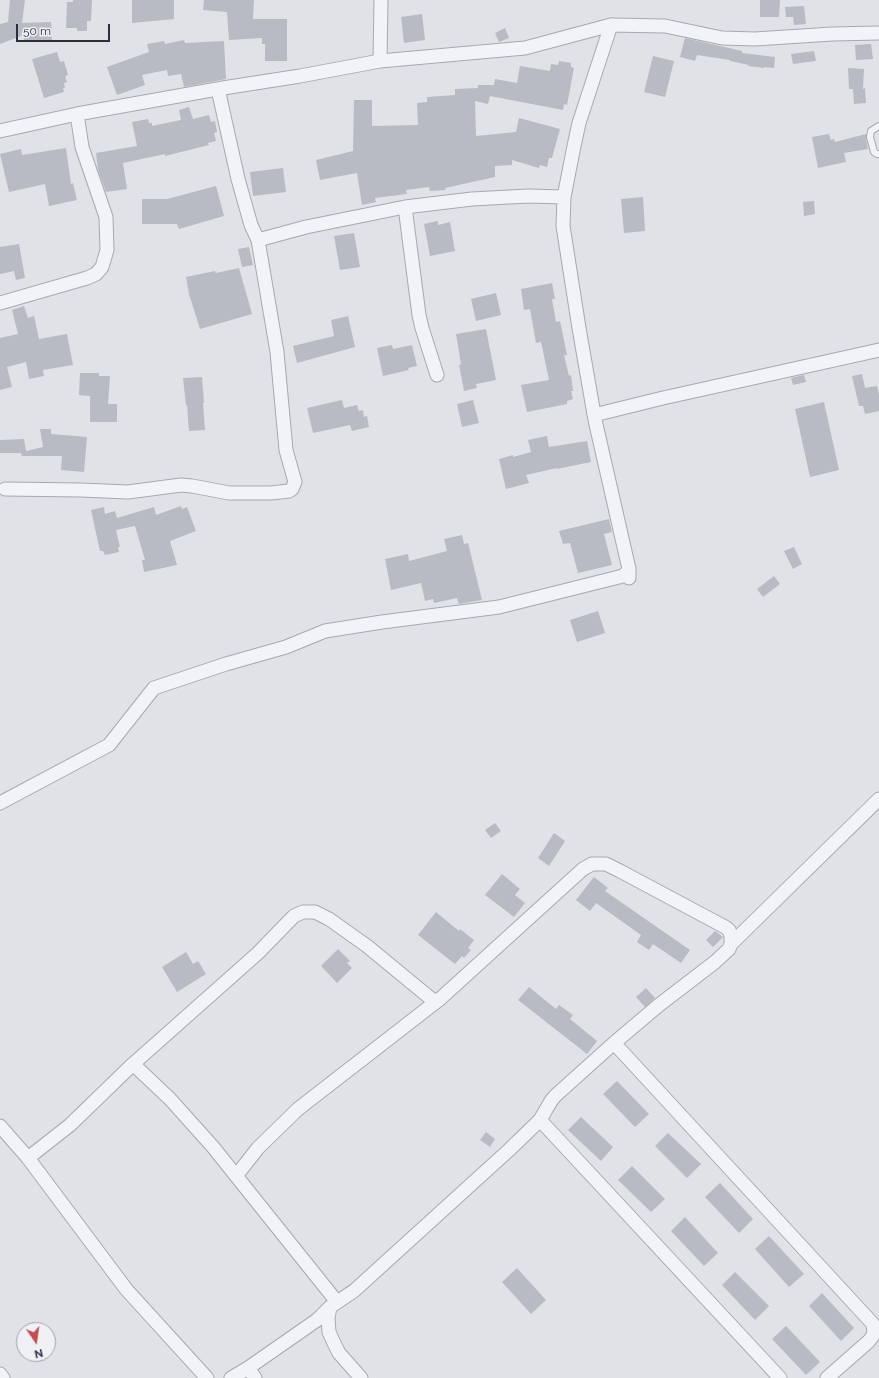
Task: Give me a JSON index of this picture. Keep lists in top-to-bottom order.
{
  "scale_bar": "50 m",
  "north": "bottom"
}
